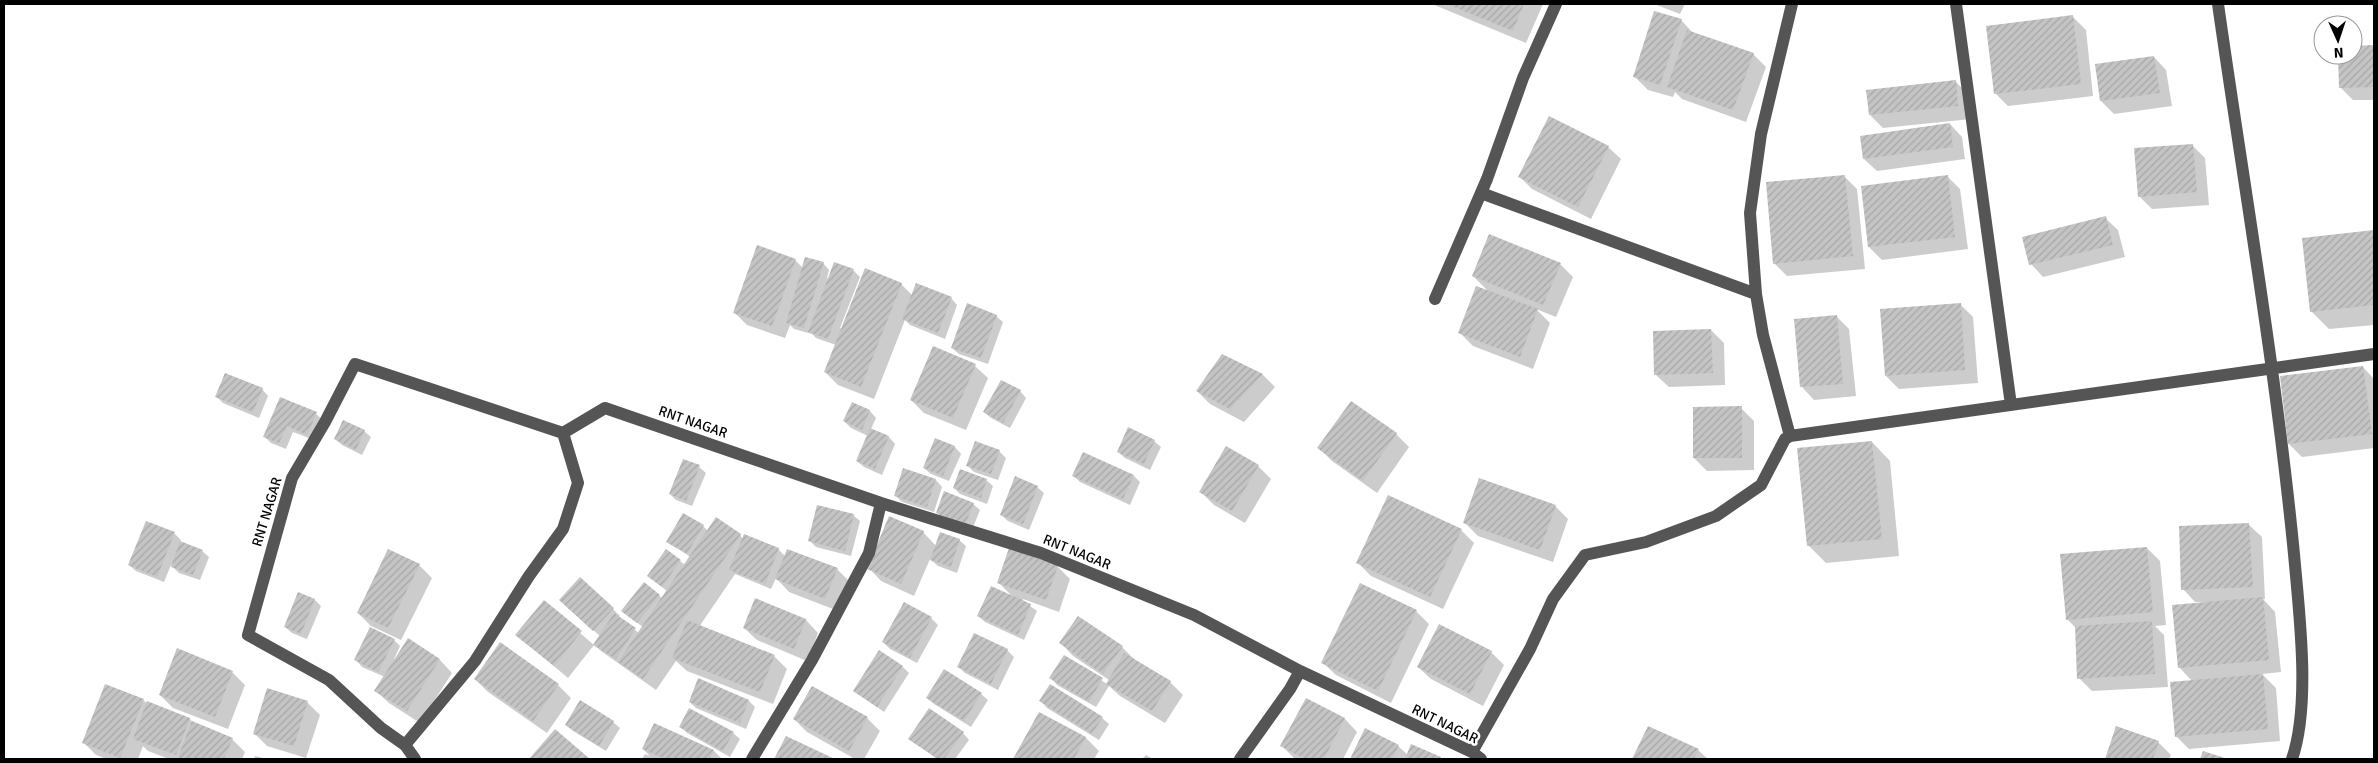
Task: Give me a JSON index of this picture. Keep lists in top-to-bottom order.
{
  "streets": {
    "street": ["RNT NAGAR"]
  },
  "north": "bottom"
}
